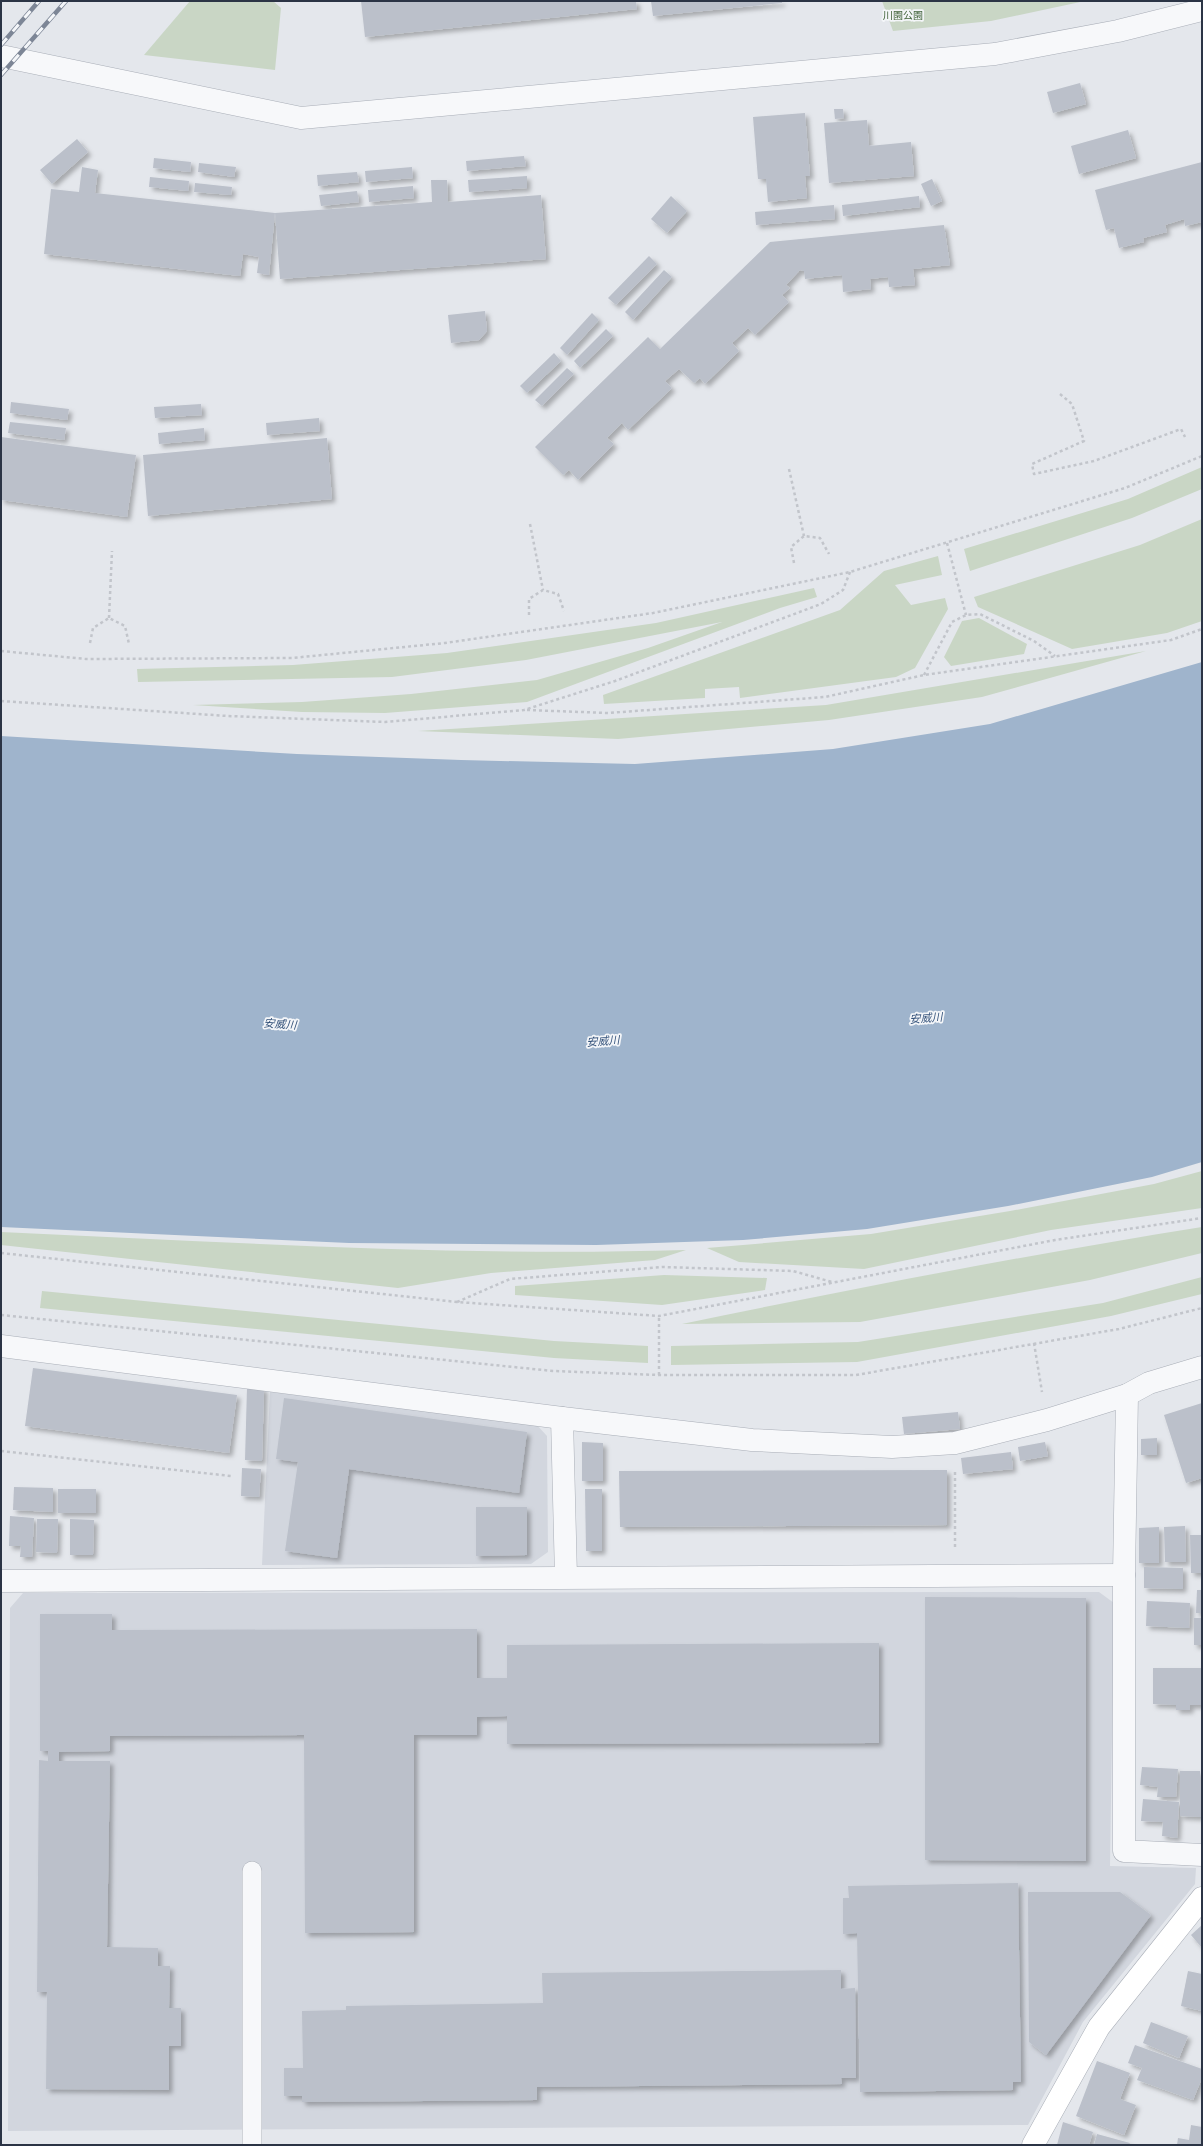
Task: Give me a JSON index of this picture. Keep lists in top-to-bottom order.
{
  "water": ["安威川"],
  "parks": ["川園公園"]
}
